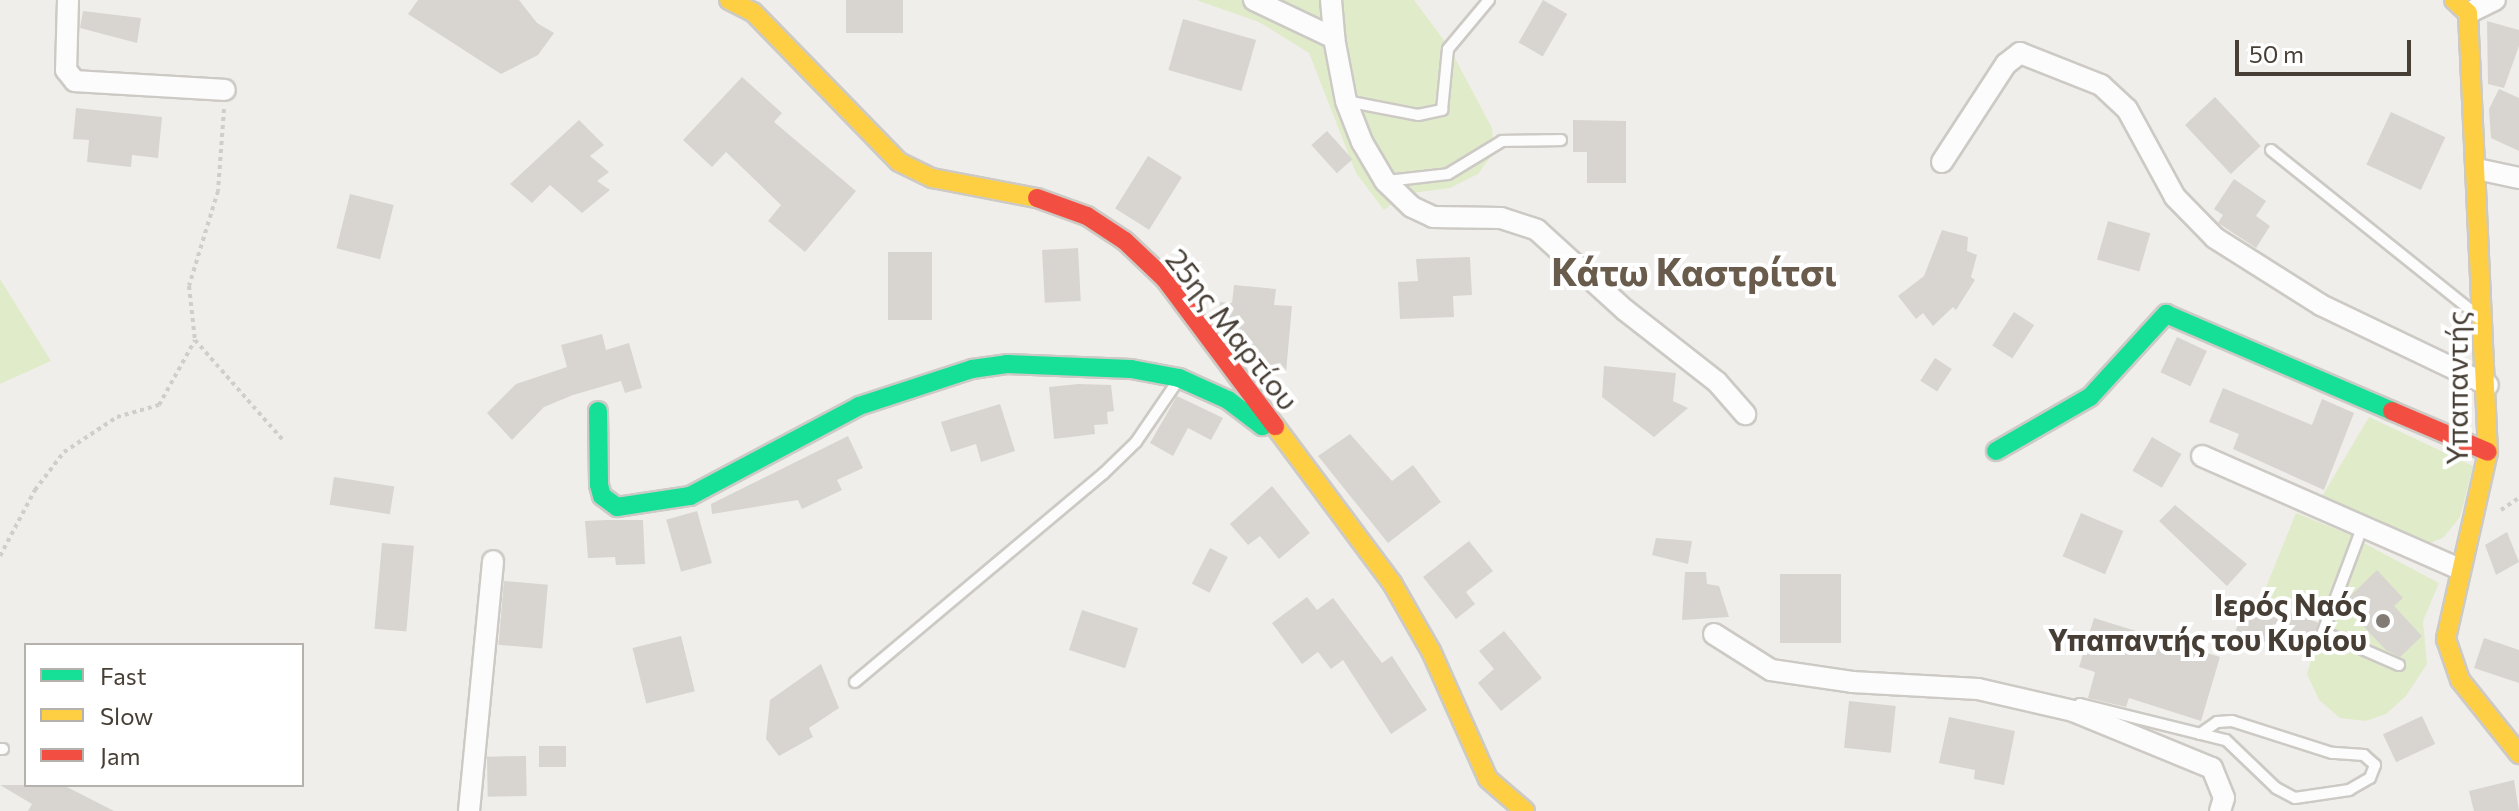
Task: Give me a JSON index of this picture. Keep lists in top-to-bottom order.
{
  "streets": {
    "street": ["25ης Μαρτίου", "Υπαπαντής"]
  },
  "districts": ["Κάτω Καστρίτσι"],
  "places": ["Ιερός Ναός Υπαπαντής του Κυρίου"],
  "legend": ["Fast", "Slow", "Jam"],
  "scale_bar": "50 m"
}
